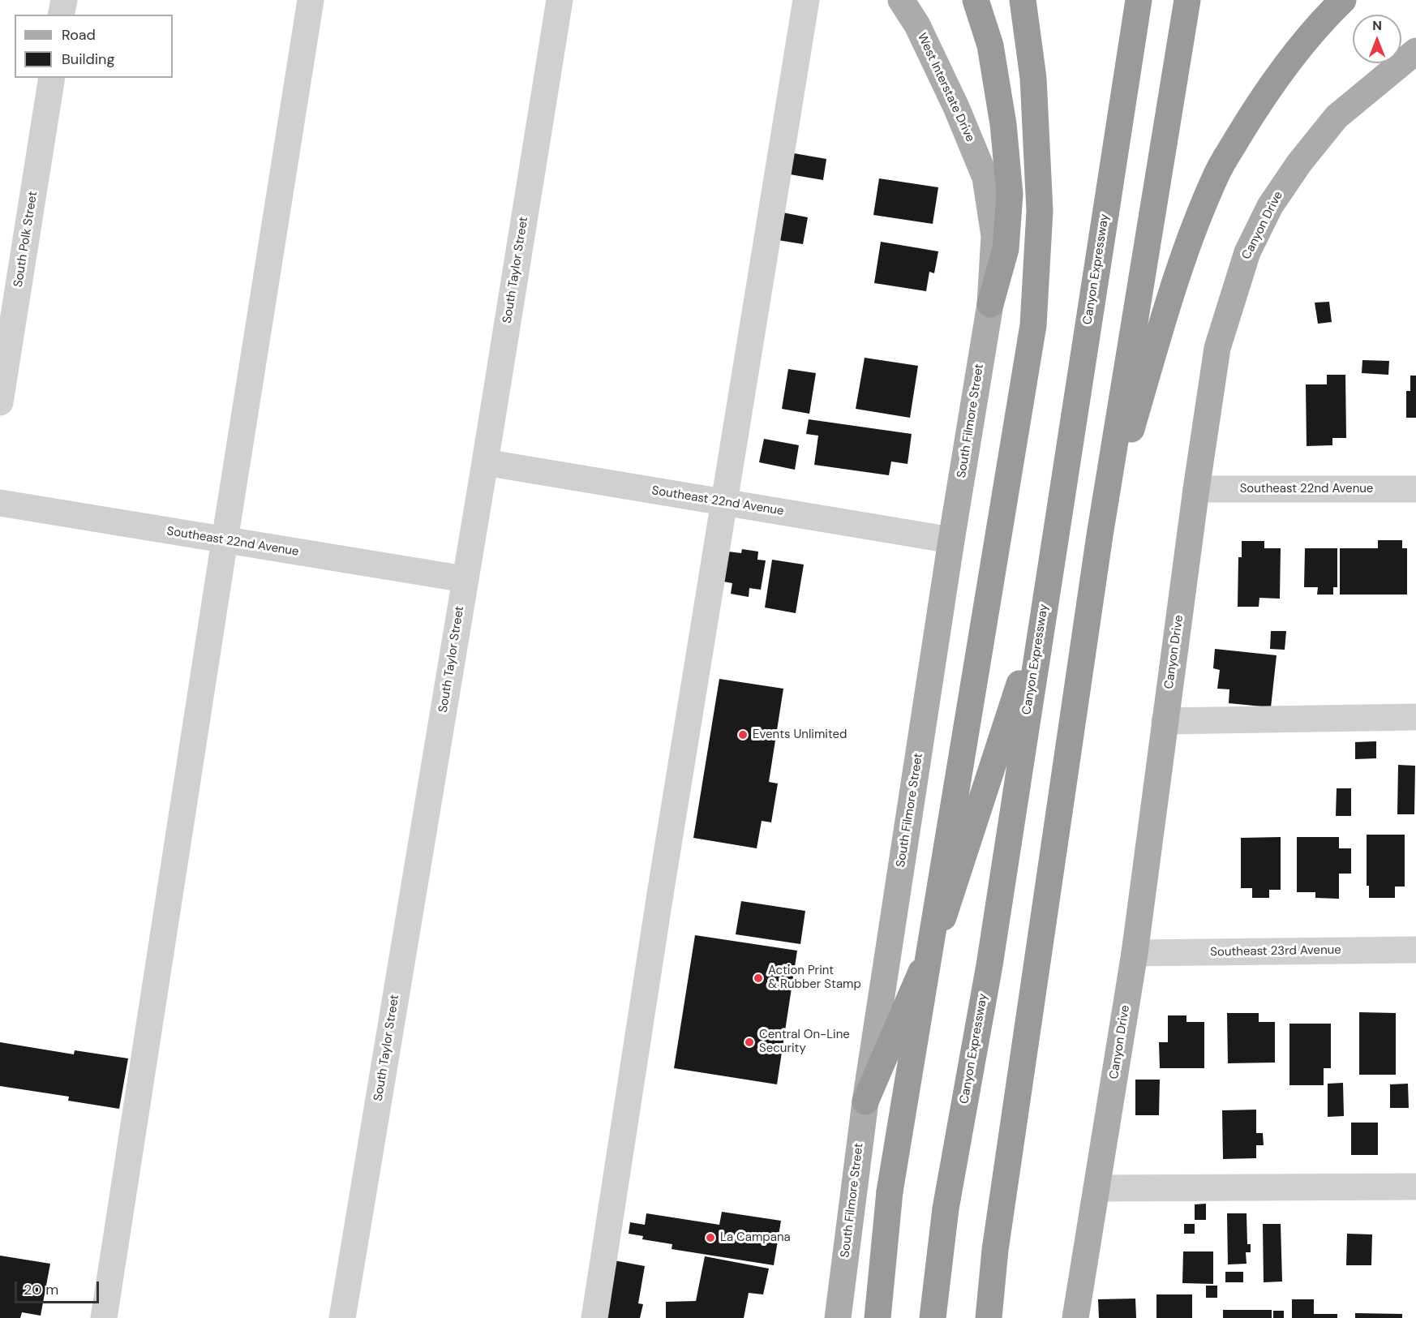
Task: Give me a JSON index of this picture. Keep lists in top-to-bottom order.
{
  "streets": {
    "highway": ["Canyon Expressway"],
    "main road": ["West Interstate Drive", "Canyon Drive", "South Filmore Street"],
    "street": [
      "South Polk Street",
      "South Taylor Street",
      "Southeast 22nd Avenue",
      "Southeast 23rd Avenue"
    ]
  },
  "crossings": [
    ["West Interstate Drive", "South Filmore Street"],
    ["Canyon Drive", "Southeast 22nd Avenue"],
    ["Canyon Drive", "Southeast 23rd Avenue"],
    ["South Taylor Street", "Southeast 22nd Avenue"],
    ["South Filmore Street", "Southeast 22nd Avenue"]
  ],
  "places": [
    "Events Unlimited",
    "Action Print & Rubber Stamp",
    "Central On-Line Security",
    "La Campana"
  ],
  "legend": ["Road", "Building"],
  "scale_bar": "20 m",
  "north": "top"
}
